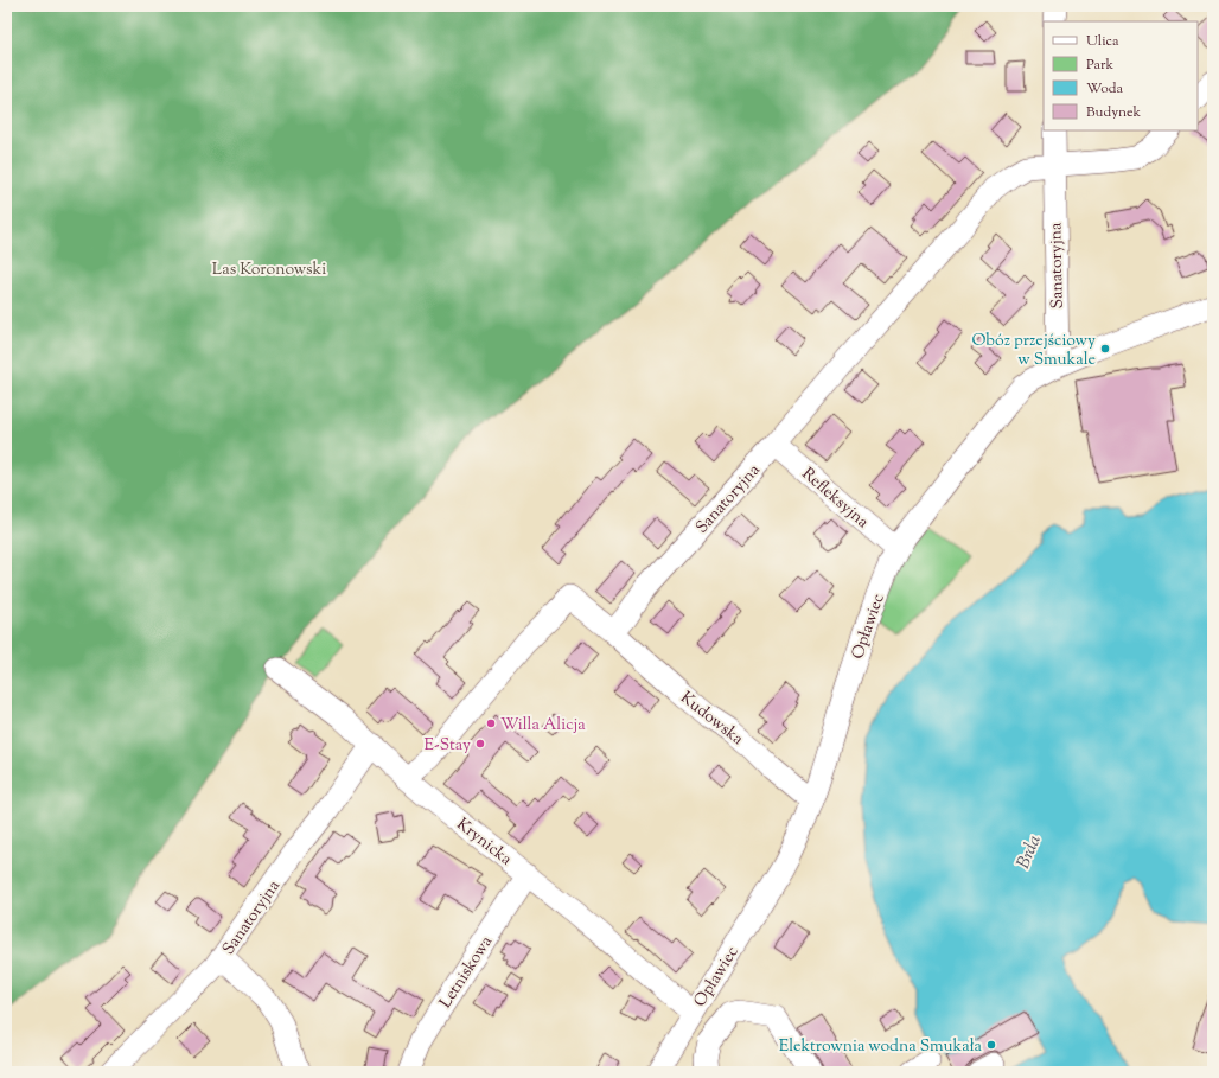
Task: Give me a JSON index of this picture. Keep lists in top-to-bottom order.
{
  "streets": {
    "street": [
      "Sanatoryjna",
      "Refleksyjna",
      "Opławiec",
      "Kudowska",
      "Krynicka",
      "Letniskowa"
    ]
  },
  "crossings": [
    ["Sanatoryjna", "Refleksyjna"],
    ["Sanatoryjna", "Opławiec"],
    ["Sanatoryjna", "Kudowska"],
    ["Sanatoryjna", "Krynicka"],
    ["Refleksyjna", "Opławiec"],
    ["Opławiec", "Kudowska"],
    ["Opławiec", "Krynicka"],
    ["Krynicka", "Letniskowa"]
  ],
  "water": ["Brda"],
  "parks": ["Las Koronowski"],
  "places": [
    "Obóz przejściowy w Smukale",
    "Willa Alicja",
    "E-Stay",
    "Elektrownia wodna Smukała"
  ],
  "legend": [
    "Ulica",
    "Park",
    "Woda",
    "Budynek"
  ]
}
